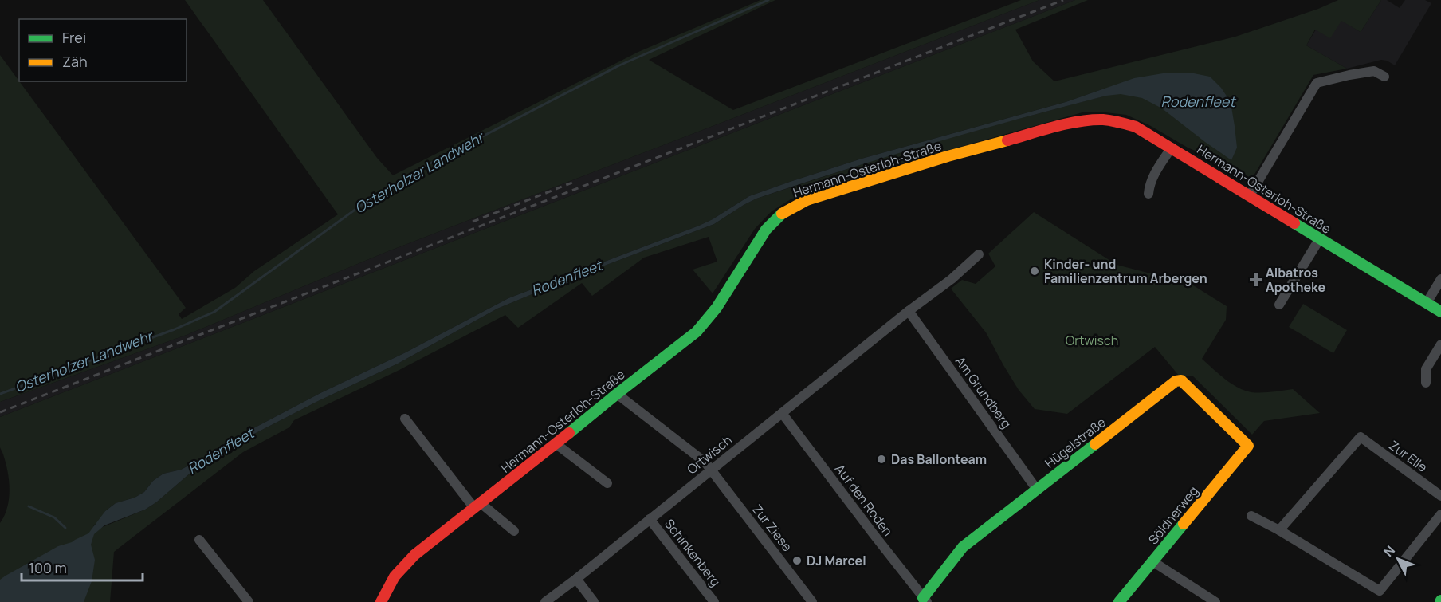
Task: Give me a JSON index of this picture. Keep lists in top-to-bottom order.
{
  "streets": {
    "street": [
      "Hermann-Osterloh-Straße",
      "Am Grundberg",
      "Hügelstraße",
      "Ortwisch",
      "Zur Elle",
      "Auf den Roden",
      "Söldnerweg",
      "Zur Ziese",
      "Schinkenberg"
    ]
  },
  "crossings": [
    ["Hermann-Osterloh-Straße", "Zur Ziese"],
    ["Am Grundberg", "Hügelstraße"],
    ["Am Grundberg", "Ortwisch"],
    ["Hügelstraße", "Auf den Roden"],
    ["Hügelstraße", "Söldnerweg"],
    ["Ortwisch", "Auf den Roden"],
    ["Ortwisch", "Zur Ziese"],
    ["Ortwisch", "Schinkenberg"]
  ],
  "water": ["Rodenfleet", "Osterholzer Landwehr"],
  "parks": ["Ortwisch"],
  "places": {
    "other": ["Kinder- und Familienzentrum Arbergen", "Das Ballonteam", "DJ Marcel"],
    "health": ["Albatros Apotheke"]
  },
  "legend": ["Frei", "Zäh"],
  "scale_bar": "100 m",
  "north": "top left"
}
